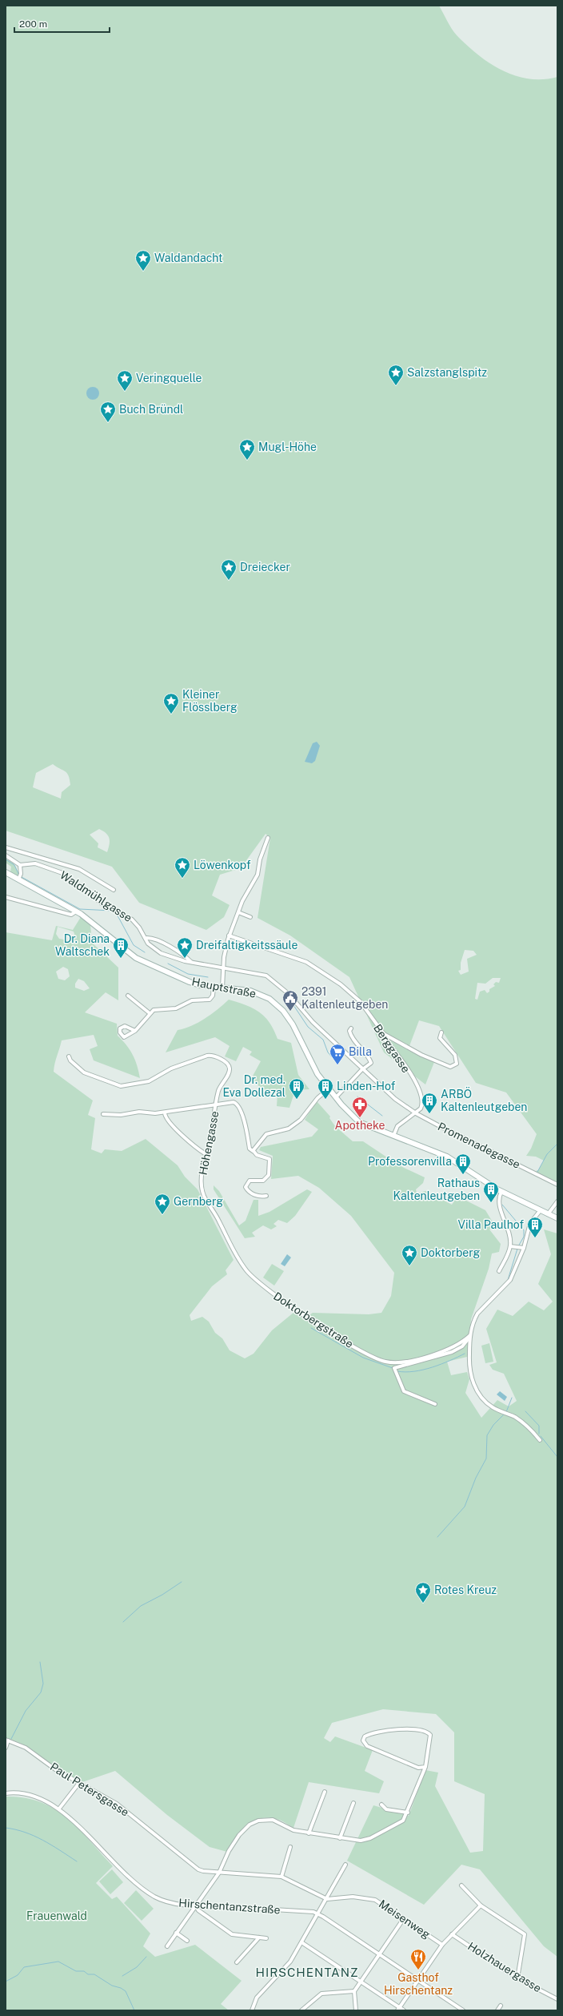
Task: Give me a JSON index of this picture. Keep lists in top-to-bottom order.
{
  "streets": {
    "main road": ["Hauptstraße"],
    "street": [
      "Waldmühlgasse",
      "Berggasse",
      "Höhengasse",
      "Promenadegasse",
      "Doktorbergstraße",
      "Paul Petersgasse",
      "Hirschentanzstraße",
      "Meisenweg",
      "Holzhauergasse"
    ]
  },
  "crossings": [
    ["Waldmühlgasse", "Promenadegasse"],
    ["Berggasse", "Promenadegasse"],
    ["Höhengasse", "Doktorbergstraße"],
    ["Paul Petersgasse", "Meisenweg"]
  ],
  "districts": ["HIRSCHENTANZ"],
  "parks": ["Frauenwald"],
  "places": {
    "place": [
      "Waldandacht",
      "Salzstanglspitz",
      "Veringquelle",
      "Buch Bründl",
      "Mugl-Höhe",
      "Dreiecker",
      "Kleiner Flösslberg",
      "Löwenkopf",
      "Dreifaltigkeitssäule",
      "Gernberg",
      "Doktorberg",
      "Rotes Kreuz"
    ],
    "building": [
      "Dr. Diana Waltschek",
      "Dr. med. Eva Dollezal",
      "Linden-Hof",
      "ARBÖ Kaltenleutgeben",
      "Professorenvilla",
      "Rathaus Kaltenleutgeben",
      "Villa Paulhof"
    ],
    "public building": ["2391 Kaltenleutgeben"],
    "supermarket": ["Billa"],
    "pharmacy": ["Apotheke"],
    "restaurant": ["Gasthof Hirschentanz"]
  },
  "scale_bar": "200 m"
}
